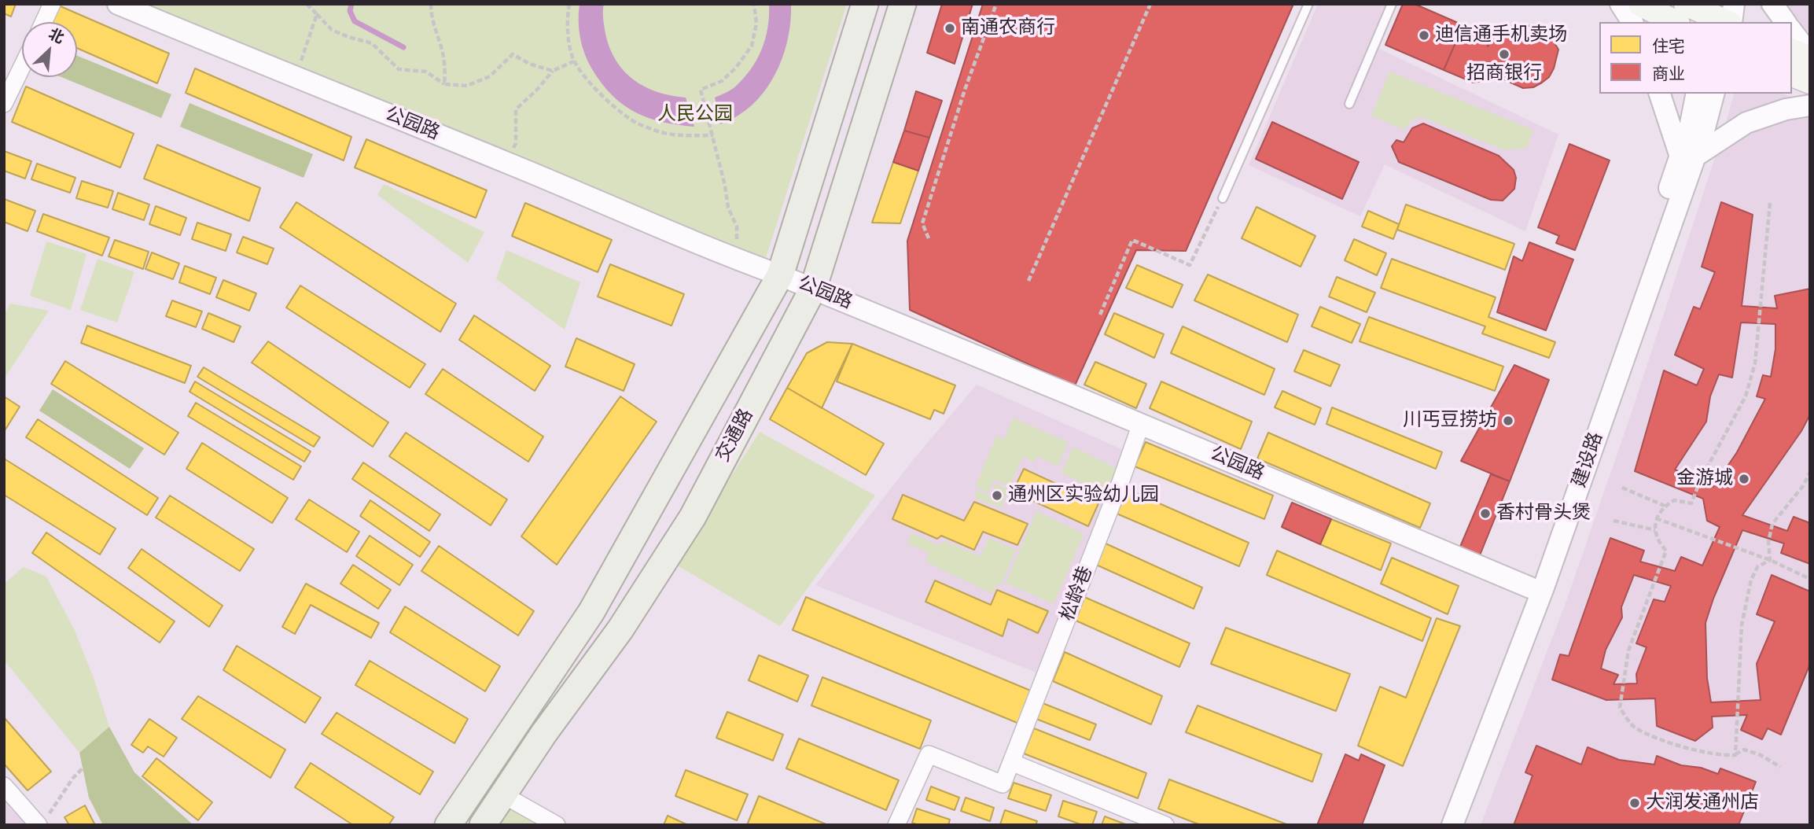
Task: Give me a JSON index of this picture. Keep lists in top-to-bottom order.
{
  "streets": {
    "main road": ["交通路"],
    "street": ["公园路", "建设路", "松龄巷"]
  },
  "crossings": [
    ["公园路", "交通路"],
    ["公园路", "建设路"],
    ["公园路", "松龄巷"]
  ],
  "parks": ["人民公园"],
  "places": [
    "南通农商行",
    "迪信通手机卖场",
    "招商银行",
    "川丐豆捞坊",
    "金游城",
    "通州区实验幼儿园",
    "香村骨头煲",
    "大润发通州店"
  ],
  "legend": ["住宅", "商业"],
  "north": "top right"
}
